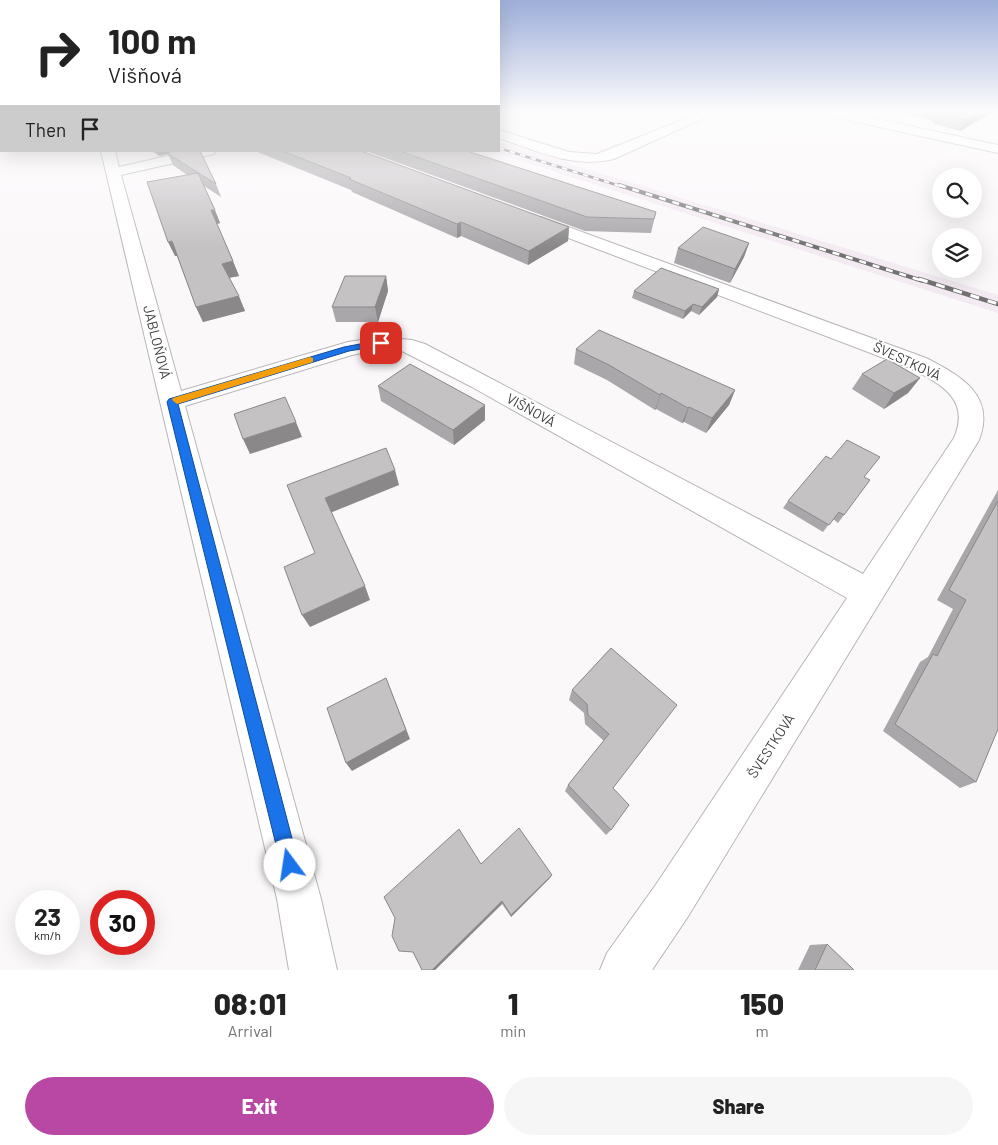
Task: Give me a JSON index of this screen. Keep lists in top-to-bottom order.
{
  "streets": {
    "street": ["JABLOŇOVÁ", "ŠVESTKOVÁ", "VIŠŇOVÁ"]
  },
  "crossings": [
    ["JABLOŇOVÁ", "VIŠŇOVÁ"],
    ["ŠVESTKOVÁ", "VIŠŇOVÁ"]
  ],
  "page": {
    "turn": ["100 m", "Višňová"],
    "then": "Then",
    "speed": "23 km/h",
    "limit": "30",
    "eta": [
      "08:01",
      "Arrival",
      "1",
      "min",
      "150",
      "m"
    ],
    "buttons": ["Exit", "Share"]
  }
}
